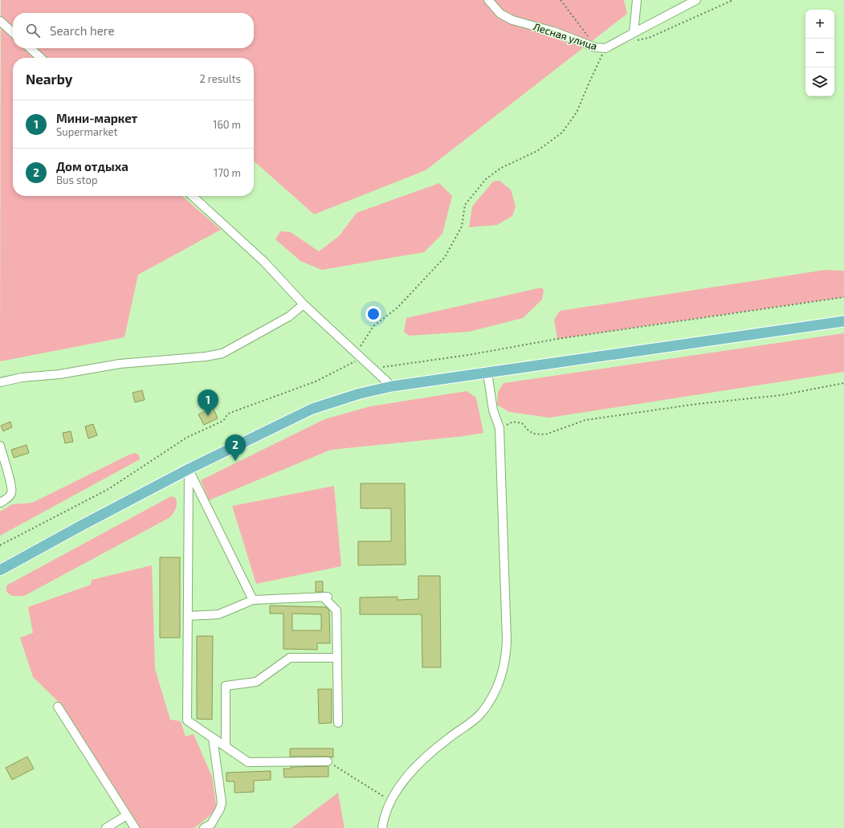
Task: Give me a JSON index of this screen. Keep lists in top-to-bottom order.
{
  "streets": {
    "street": ["Лесная улица"]
  },
  "page": {
    "map_buttons": ["+", "−"],
    "search": "Search here",
    "heading": ["Nearby", "2 results"],
    "list": [
      {
        "mark": "1",
        "name": "Мини-маркет",
        "note": "Supermarket",
        "value": "160 m"
      },
      {
        "mark": "2",
        "name": "Дом отдыха",
        "note": "Bus stop",
        "value": "170 m"
      }
    ],
    "pins": ["1", "2"]
  }
}
